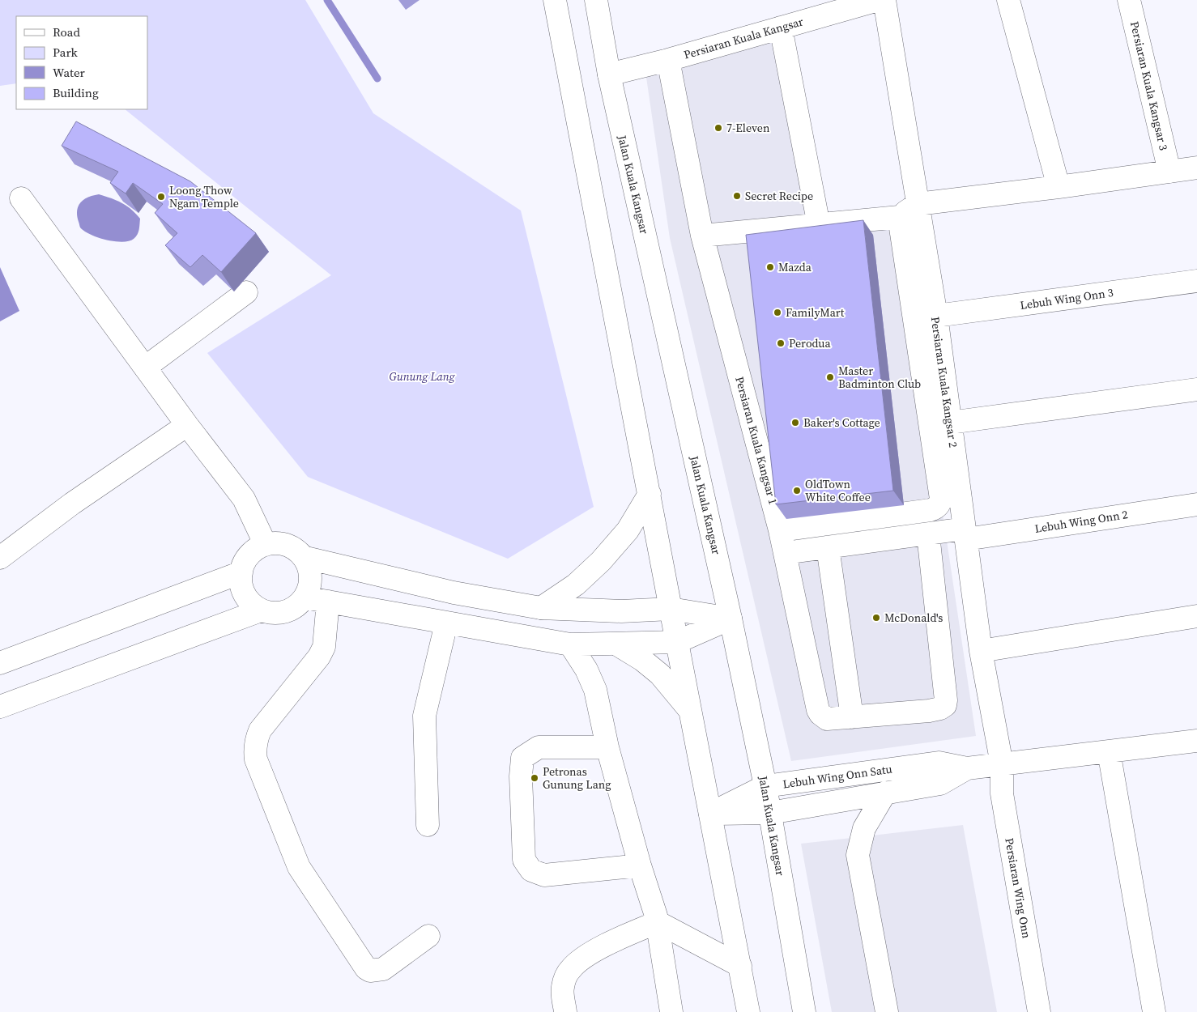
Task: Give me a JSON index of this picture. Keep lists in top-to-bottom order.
{
  "streets": {
    "main road": [
      "Persiaran Kuala Kangsar",
      "Persiaran Kuala Kangsar 3",
      "Jalan Kuala Kangsar",
      "Lebuh Wing Onn 3",
      "Persiaran Kuala Kangsar 2",
      "Persiaran Kuala Kangsar 1",
      "Lebuh Wing Onn 2",
      "Lebuh Wing Onn Satu",
      "Persiaran Wing Onn"
    ]
  },
  "crossings": [
    ["Persiaran Kuala Kangsar", "Jalan Kuala Kangsar"],
    ["Persiaran Kuala Kangsar", "Persiaran Kuala Kangsar 1"],
    ["Jalan Kuala Kangsar", "Lebuh Wing Onn Satu"],
    ["Lebuh Wing Onn 3", "Persiaran Kuala Kangsar 2"],
    ["Persiaran Kuala Kangsar 2", "Lebuh Wing Onn 2"],
    ["Persiaran Kuala Kangsar 2", "Lebuh Wing Onn Satu"],
    ["Persiaran Kuala Kangsar 2", "Persiaran Wing Onn"],
    ["Persiaran Kuala Kangsar 1", "Lebuh Wing Onn 2"],
    ["Lebuh Wing Onn Satu", "Persiaran Wing Onn"]
  ],
  "parks": ["Gunung Lang"],
  "places": [
    "7-Eleven",
    "Secret Recipe",
    "Loong Thow Ngam Temple",
    "Mazda",
    "FamilyMart",
    "Perodua",
    "Master Badminton Club",
    "Baker's Cottage",
    "OldTown White Coffee",
    "McDonald's",
    "Petronas Gunung Lang"
  ],
  "legend": [
    "Road",
    "Park",
    "Water",
    "Building"
  ]
}
